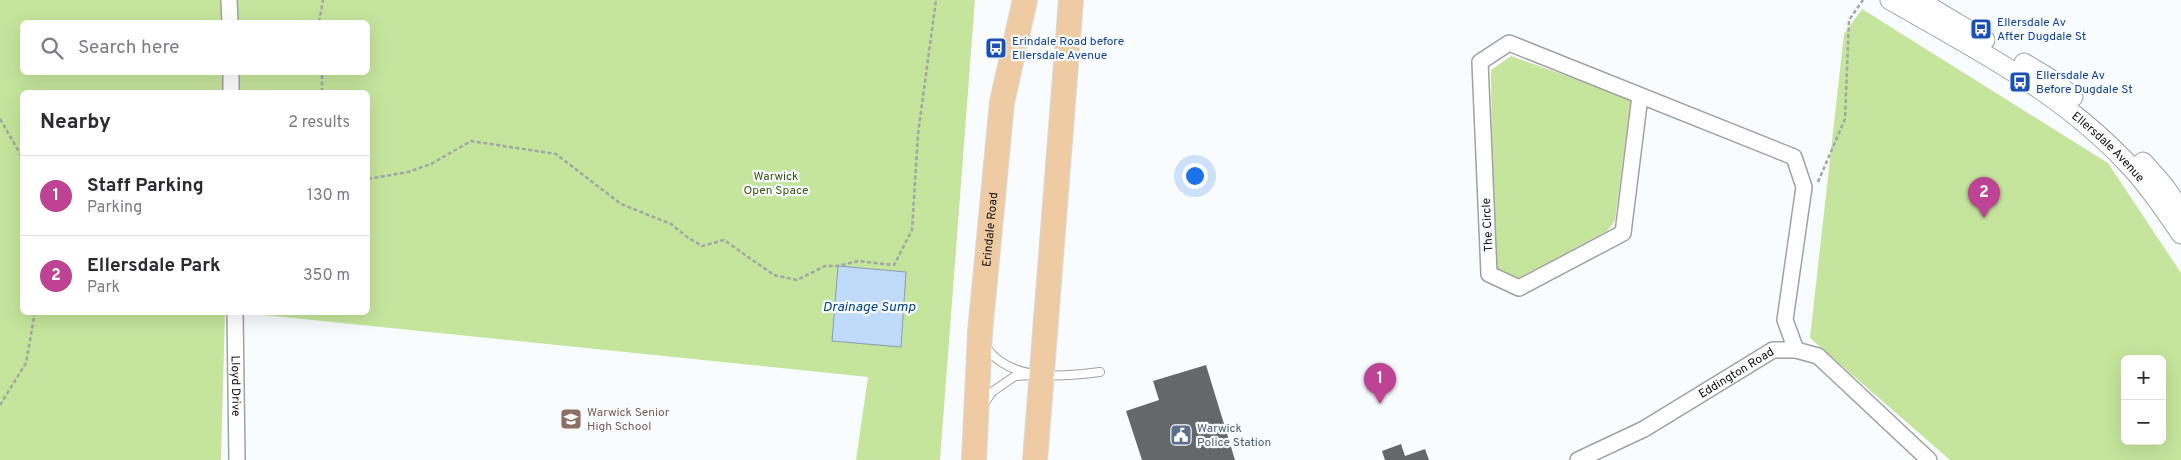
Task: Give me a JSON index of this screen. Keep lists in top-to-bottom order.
{
  "streets": {
    "main road": ["Erindale Road"],
    "street": [
      "Ellersdale Avenue",
      "The Circle",
      "Eddington Road",
      "Lloyd Drive"
    ]
  },
  "crossings": [
    ["The Circle", "Eddington Road"]
  ],
  "water": ["Drainage Sump"],
  "parks": ["Warwick Open Space"],
  "places": {
    "bus stop": ["Ellersdale Av After Dugdale St", "Erindale Road before Ellersdale Avenue", "Ellersdale Av Before Dugdale St"],
    "school or university": ["Warwick Senior High School"],
    "public building": ["Warwick Police Station"]
  },
  "page": {
    "search": "Search here",
    "heading": ["Nearby", "2 results"],
    "list": [
      {
        "mark": "1",
        "name": "Staff Parking",
        "note": "Parking",
        "value": "130 m"
      },
      {
        "mark": "2",
        "name": "Ellersdale Park",
        "note": "Park",
        "value": "350 m"
      }
    ],
    "pins": ["2", "1"],
    "map_buttons": ["+", "−"]
  }
}
